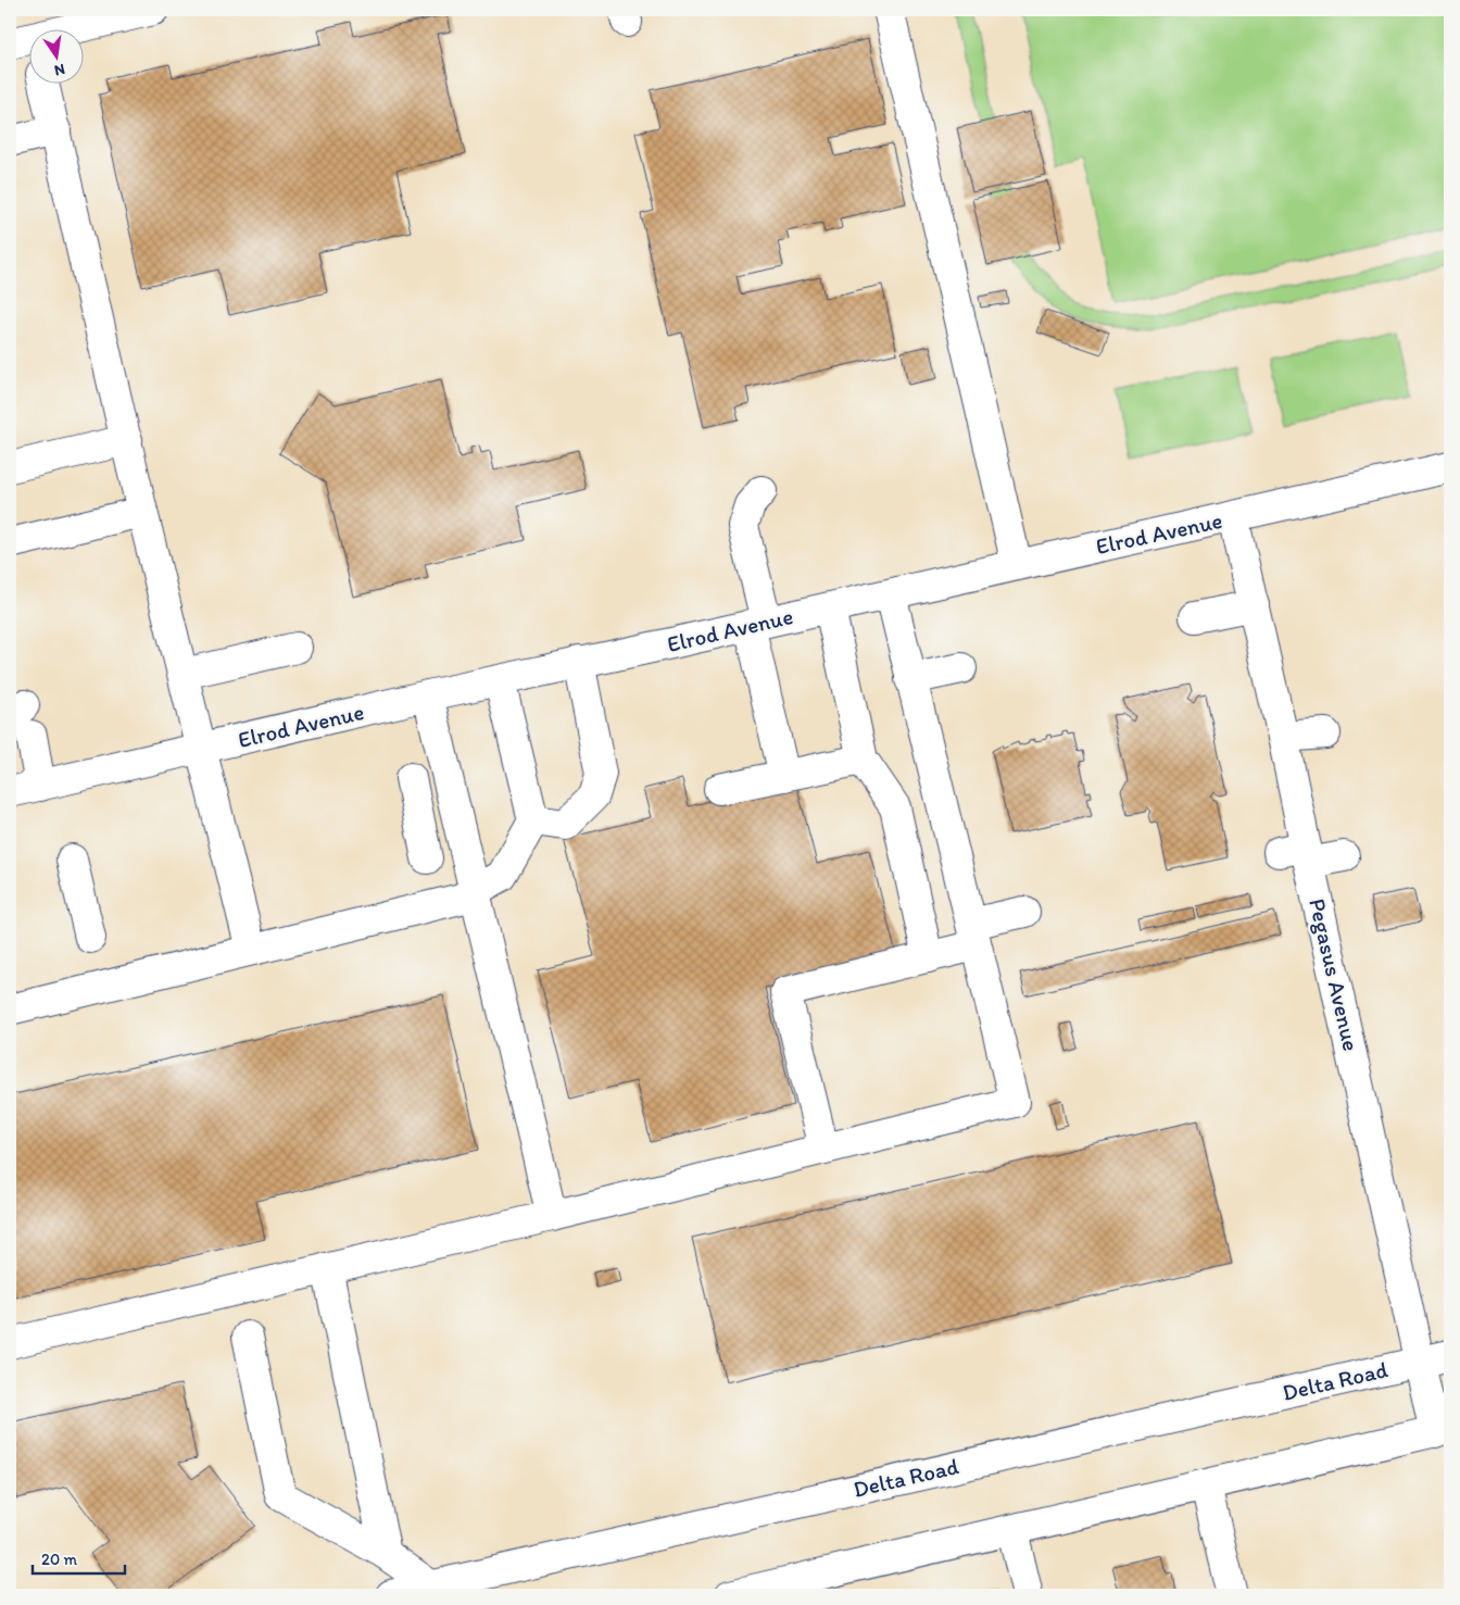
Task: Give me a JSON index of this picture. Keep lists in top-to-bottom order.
{
  "streets": {
    "street": ["Elrod Avenue", "Pegasus Avenue", "Delta Road"]
  },
  "crossings": [
    ["Elrod Avenue", "Pegasus Avenue"],
    ["Pegasus Avenue", "Delta Road"]
  ],
  "scale_bar": "20 m",
  "north": "bottom"
}
